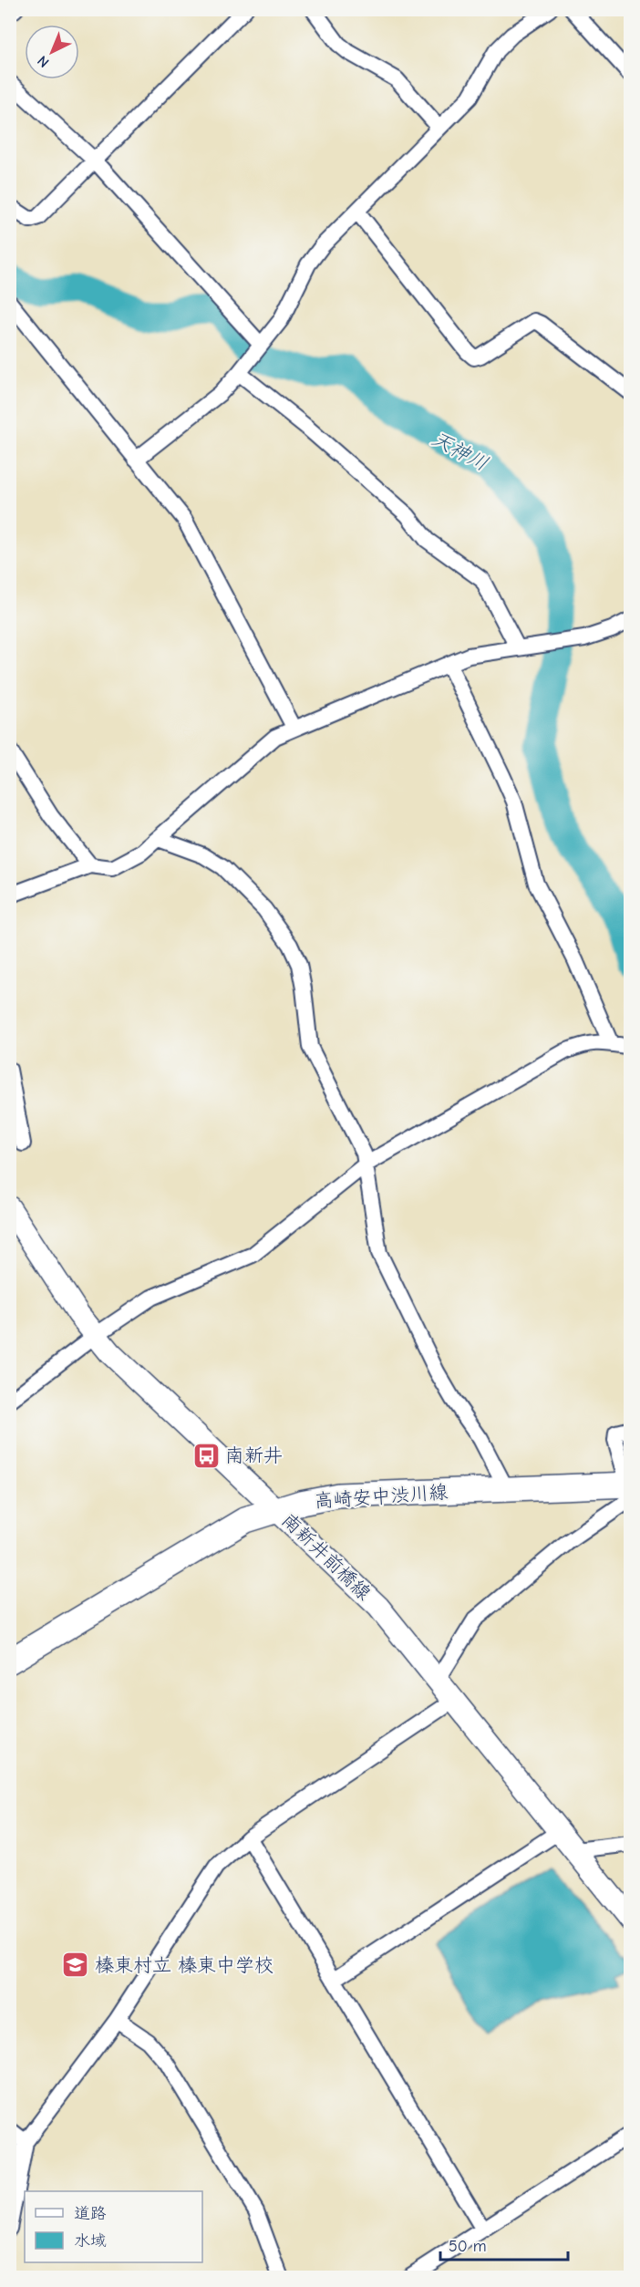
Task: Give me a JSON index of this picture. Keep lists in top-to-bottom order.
{
  "streets": {
    "main road": ["高崎安中渋川線", "南新井前橋線"]
  },
  "crossings": [
    ["高崎安中渋川線", "南新井前橋線"]
  ],
  "water": ["天神川"],
  "places": {
    "bus stop": ["南新井"],
    "school or university": ["榛東村立 榛東中学校"]
  },
  "legend": ["道路", "水域"],
  "scale_bar": "50 m",
  "north": "bottom left"
}
